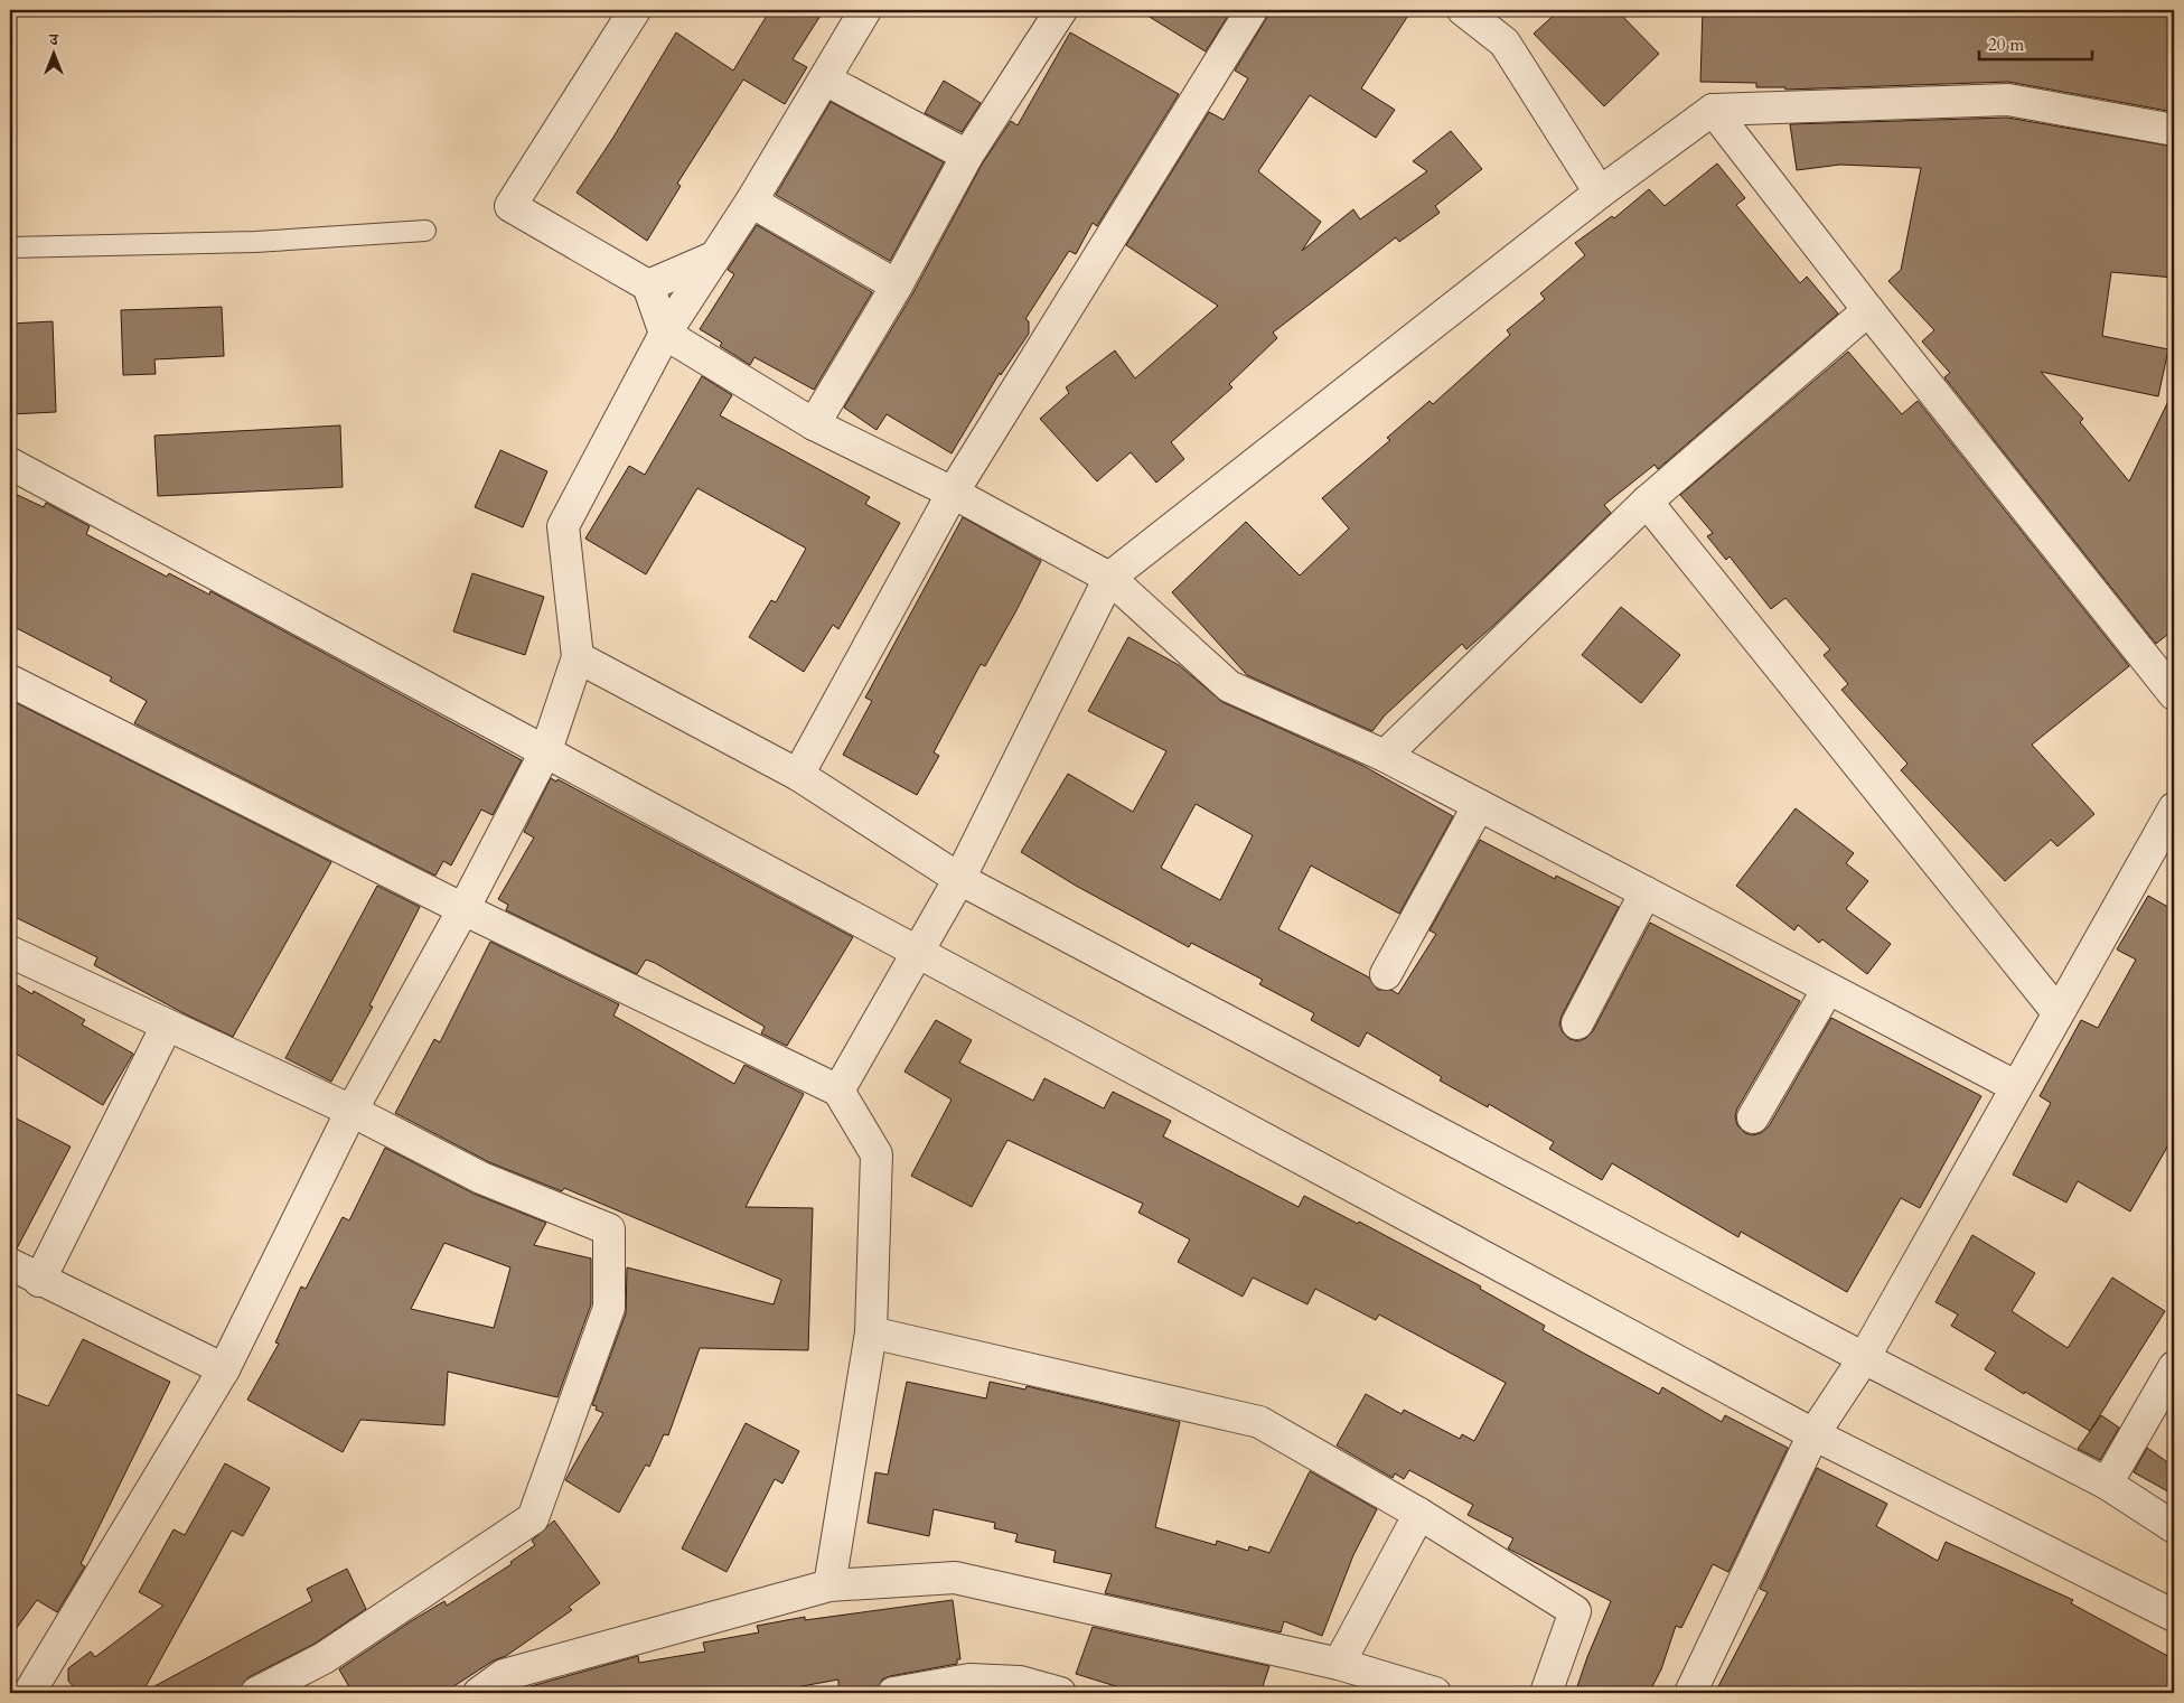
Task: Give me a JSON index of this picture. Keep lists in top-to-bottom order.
{
  "scale_bar": "20 m",
  "north": "top"
}
